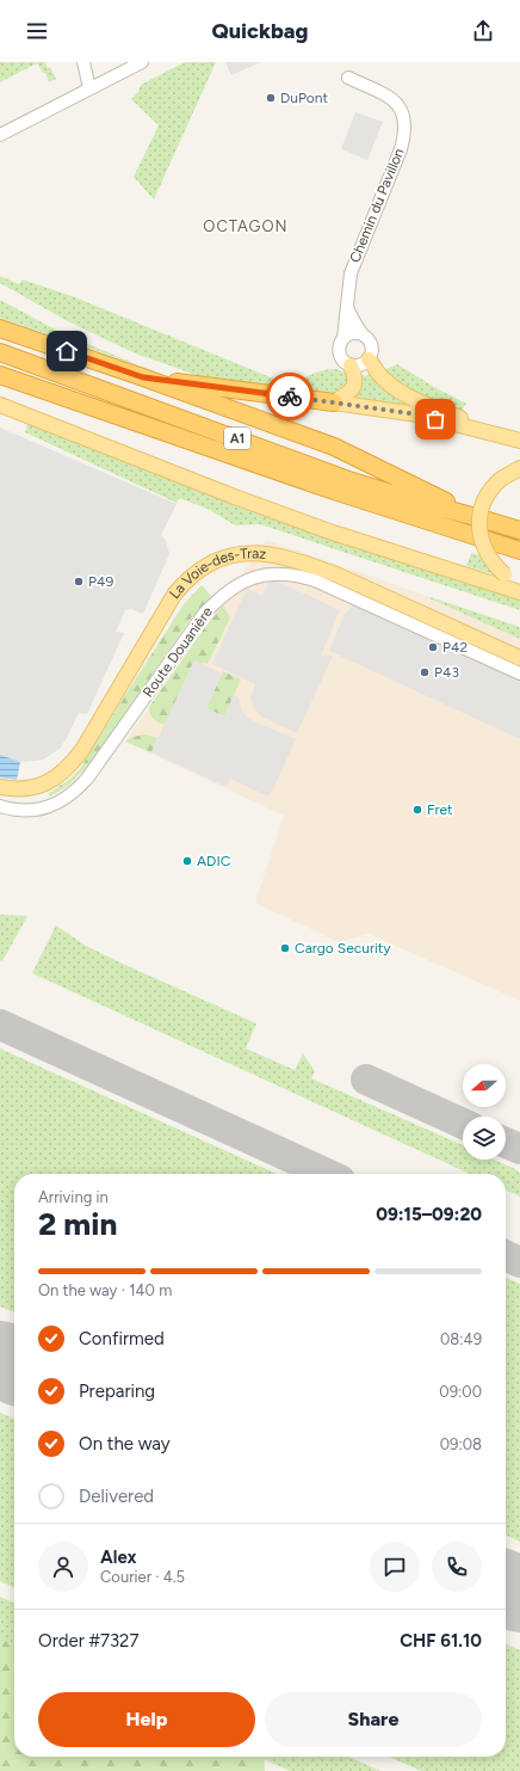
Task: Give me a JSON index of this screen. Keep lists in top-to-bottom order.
{
  "streets": {
    "highway": ["A1"],
    "main road": ["La Voie-des-Traz"],
    "street": ["Chemin du Pavillon", "Route Douanière"]
  },
  "districts": ["OCTAGON"],
  "places": [
    "DuPont",
    "P49",
    "P42",
    "P43",
    "Fret",
    "ADIC",
    "Cargo Security"
  ],
  "north": "left",
  "page": {
    "header": "Quickbag",
    "heading": ["2 min", "Arriving in", "09:15–09:20"],
    "panel": [
      "Alex",
      "Courier · 4.5",
      "Order #7327",
      "CHF 61.10"
    ],
    "bar": "On the way · 140 m",
    "list": [
      ["Confirmed", "08:49"],
      ["Preparing", "09:00"],
      ["On the way", "09:08"],
      "Delivered"
    ],
    "buttons": ["Help", "Share"]
  }
}
